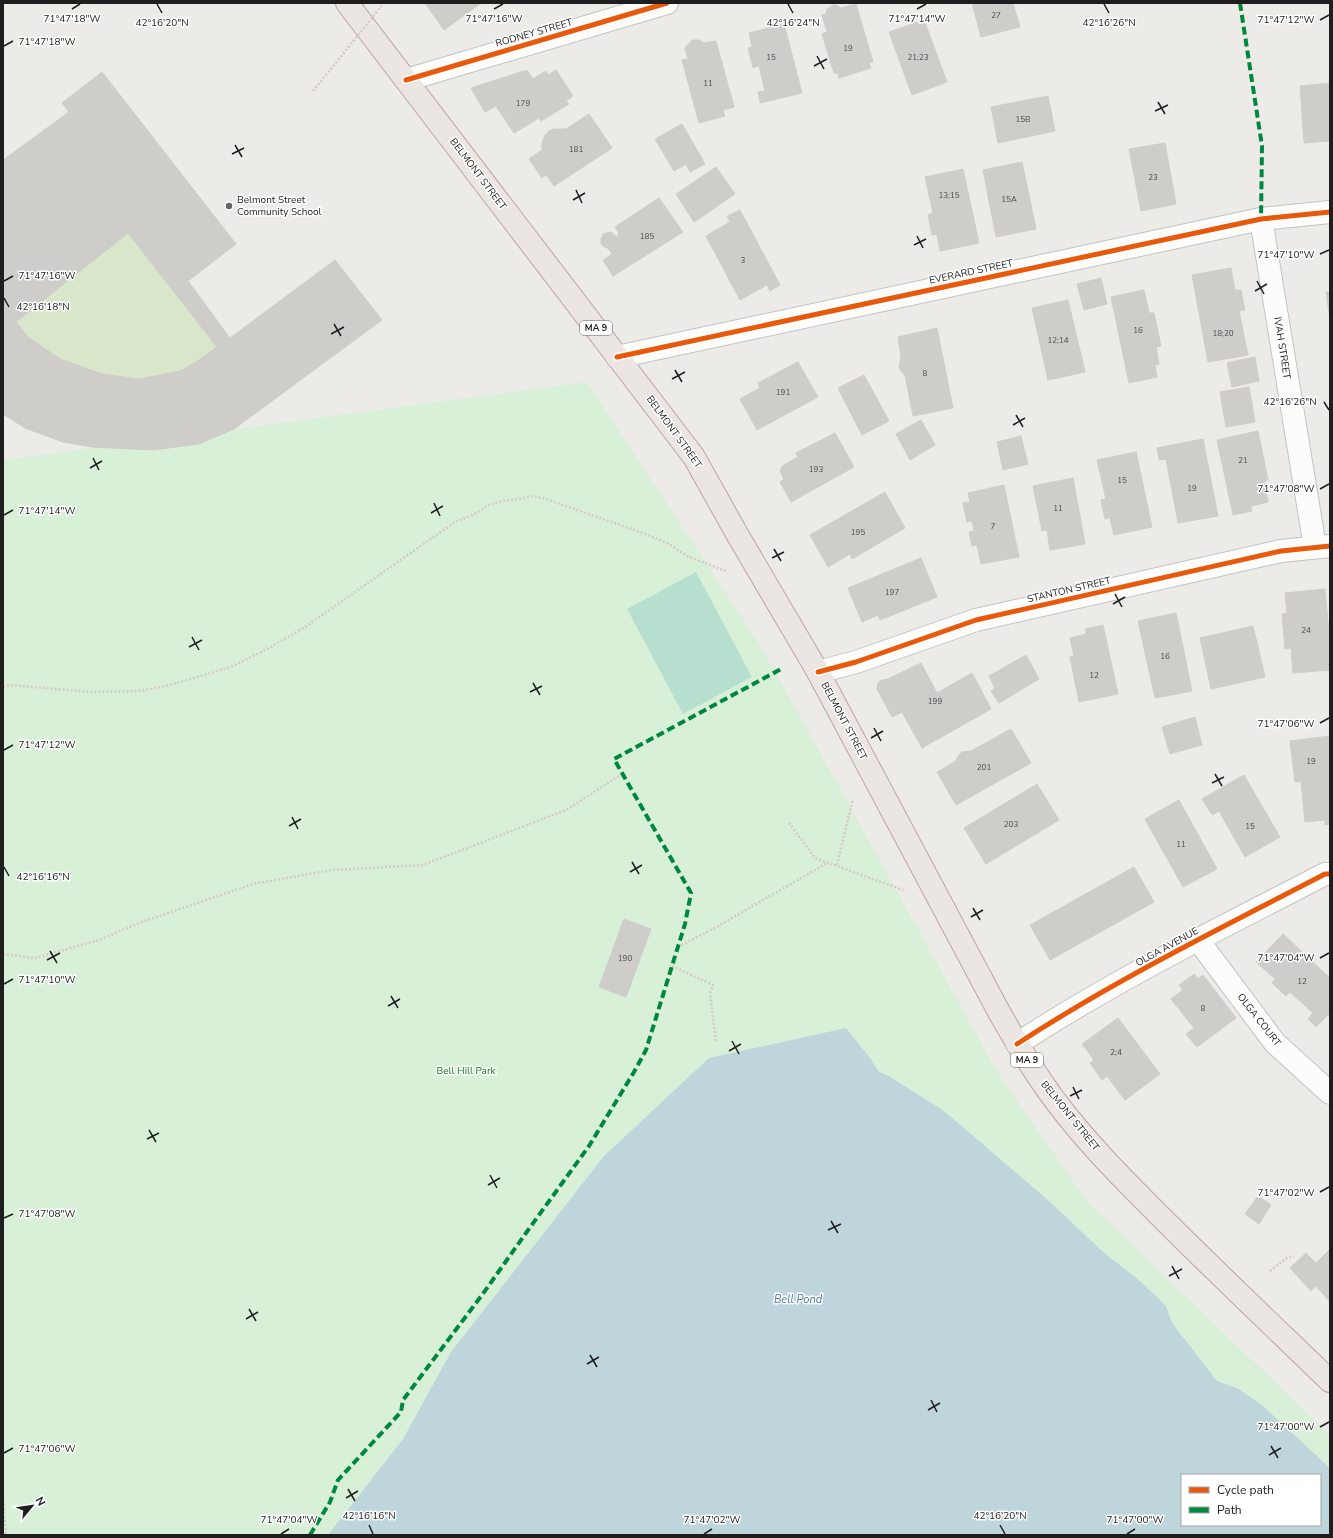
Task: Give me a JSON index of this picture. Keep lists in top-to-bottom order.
{
  "streets": {
    "highway": ["BELMONT STREET", "MA 9"],
    "street": [
      "RODNEY STREET",
      "EVERARD STREET",
      "IVAH STREET",
      "STANTON STREET",
      "OLGA AVENUE",
      "OLGA COURT"
    ]
  },
  "crossings": [
    ["RODNEY STREET", "BELMONT STREET"],
    ["BELMONT STREET", "EVERARD STREET"],
    ["BELMONT STREET", "STANTON STREET"],
    ["BELMONT STREET", "OLGA AVENUE"],
    ["EVERARD STREET", "IVAH STREET"],
    ["IVAH STREET", "STANTON STREET"],
    ["OLGA AVENUE", "OLGA COURT"]
  ],
  "water": ["Bell Pond"],
  "parks": ["Bell Hill Park"],
  "places": ["Belmont Street Community School"],
  "house_numbers": [
    "27",
    "19",
    "15",
    "21;23",
    "11",
    "179",
    "15B",
    "181",
    "23",
    "13;15",
    "15A",
    "185",
    "3",
    "16",
    "18;20",
    "12;14",
    "8",
    "191",
    "21",
    "193",
    "15",
    "19",
    "11",
    "7",
    "195",
    "197",
    "24",
    "16",
    "12",
    "199",
    "19",
    "201",
    "203",
    "15",
    "11",
    "190",
    "12",
    "8",
    "2;4"
  ],
  "legend": ["Cycle path", "Path"],
  "north": "top right",
  "coordinates": [
    "71°47'18\"W",
    "71°47'16\"W",
    "71°47'14\"W",
    "71°47'12\"W",
    "42°16'20\"N",
    "42°16'24\"N",
    "42°16'26\"N",
    "71°47'10\"W",
    "42°16'18\"N",
    "71°47'08\"W",
    "71°47'06\"W",
    "42°16'16\"N",
    "71°47'04\"W",
    "71°47'02\"W",
    "71°47'00\"W"
  ]
}
